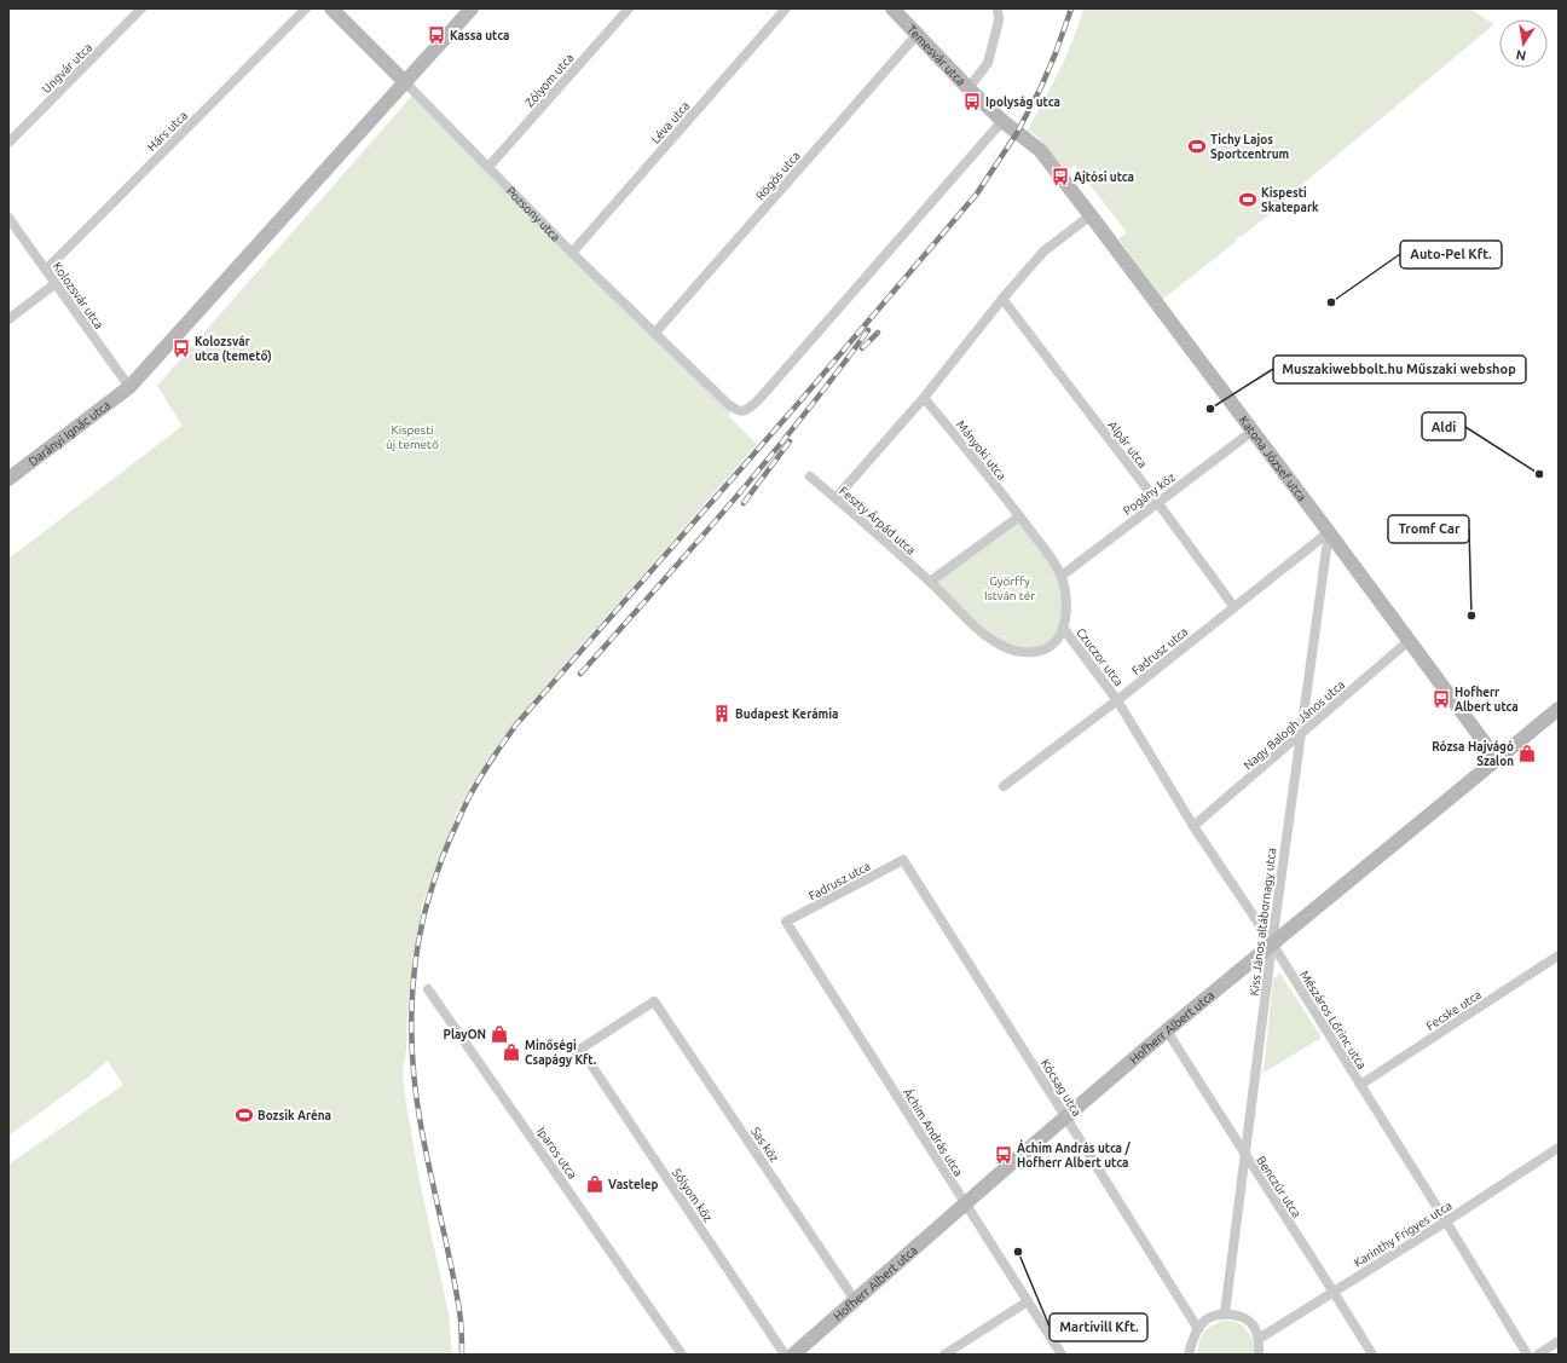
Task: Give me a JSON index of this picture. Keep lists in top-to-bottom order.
{
  "streets": {
    "street": [
      "Temesvár utca",
      "Ungvár utca",
      "Zólyom utca",
      "Léva utca",
      "Hárs utca",
      "Rögös utca",
      "Pozsony utca",
      "Kolozsvár utca",
      "Darányi Ignác utca",
      "Alpár utca",
      "Mányoki utca",
      "Katona József utca",
      "Pogány köz",
      "Feszty Árpád utca",
      "Fadrusz utca",
      "Czuczor utca",
      "Nagy Balogh János utca",
      "Kiss János altábornagy utca",
      "Fecske utca",
      "Mészáros Lőrinc utca",
      "Hofherr Albert utca",
      "Kócsag utca",
      "Áchim András utca",
      "Sas köz",
      "Iparos utca",
      "Benczúr utca",
      "Sólyom köz",
      "Karinthy Frigyes utca"
    ]
  },
  "crossings": [
    ["Temesvár utca", "Rögös utca"],
    ["Temesvár utca", "Pozsony utca"],
    ["Temesvár utca", "Katona József utca"],
    ["Zólyom utca", "Pozsony utca"],
    ["Léva utca", "Pozsony utca"],
    ["Hárs utca", "Kolozsvár utca"],
    ["Rögös utca", "Pozsony utca"],
    ["Pozsony utca", "Katona József utca"],
    ["Kolozsvár utca", "Darányi Ignác utca"],
    ["Alpár utca", "Pogány köz"],
    ["Alpár utca", "Fadrusz utca"],
    ["Mányoki utca", "Pogány köz"],
    ["Katona József utca", "Pogány köz"],
    ["Katona József utca", "Fadrusz utca"],
    ["Katona József utca", "Nagy Balogh János utca"],
    ["Katona József utca", "Kiss János altábornagy utca"],
    ["Katona József utca", "Hofherr Albert utca"],
    ["Feszty Árpád utca", "Czuczor utca"],
    ["Fadrusz utca", "Czuczor utca"],
    ["Fadrusz utca", "Kiss János altábornagy utca"],
    ["Fadrusz utca", "Mészáros Lőrinc utca"],
    ["Fadrusz utca", "Kócsag utca"],
    ["Fadrusz utca", "Áchim András utca"],
    ["Czuczor utca", "Mészáros Lőrinc utca"],
    ["Nagy Balogh János utca", "Kiss János altábornagy utca"],
    ["Nagy Balogh János utca", "Mészáros Lőrinc utca"],
    ["Kiss János altábornagy utca", "Mészáros Lőrinc utca"],
    ["Kiss János altábornagy utca", "Hofherr Albert utca"],
    ["Kiss János altábornagy utca", "Benczúr utca"],
    ["Fecske utca", "Mészáros Lőrinc utca"],
    ["Mészáros Lőrinc utca", "Hofherr Albert utca"],
    ["Mészáros Lőrinc utca", "Karinthy Frigyes utca"],
    ["Hofherr Albert utca", "Kócsag utca"],
    ["Hofherr Albert utca", "Áchim András utca"],
    ["Hofherr Albert utca", "Sas köz"],
    ["Hofherr Albert utca", "Benczúr utca"],
    ["Sas köz", "Sólyom köz"],
    ["Benczúr utca", "Karinthy Frigyes utca"]
  ],
  "parks": ["Kispesti új temető", "Györffy István tér"],
  "places": {
    "bus stop": [
      "Kassa utca",
      "Ipolyság utca",
      "Ajtósi utca",
      "Kolozsvár utca (temető)",
      "Hofherr Albert utca",
      "Áchim András utca / Hofherr Albert utca"
    ],
    "sports": ["Tichy Lajos Sportcentrum", "Kispesti Skatepark", "Bozsik Aréna"],
    "other": [
      "Auto-Pel Kft.",
      "Muszakiwebbolt.hu Műszaki webshop",
      "Aldi",
      "Tromf Car",
      "Martivill Kft."
    ],
    "building": ["Budapest Kerámia"],
    "shop": [
      "Rózsa Hajvágó Szalon",
      "PlayON",
      "Minőségi Csapágy Kft.",
      "Vastelep"
    ]
  },
  "north": "bottom"
}
